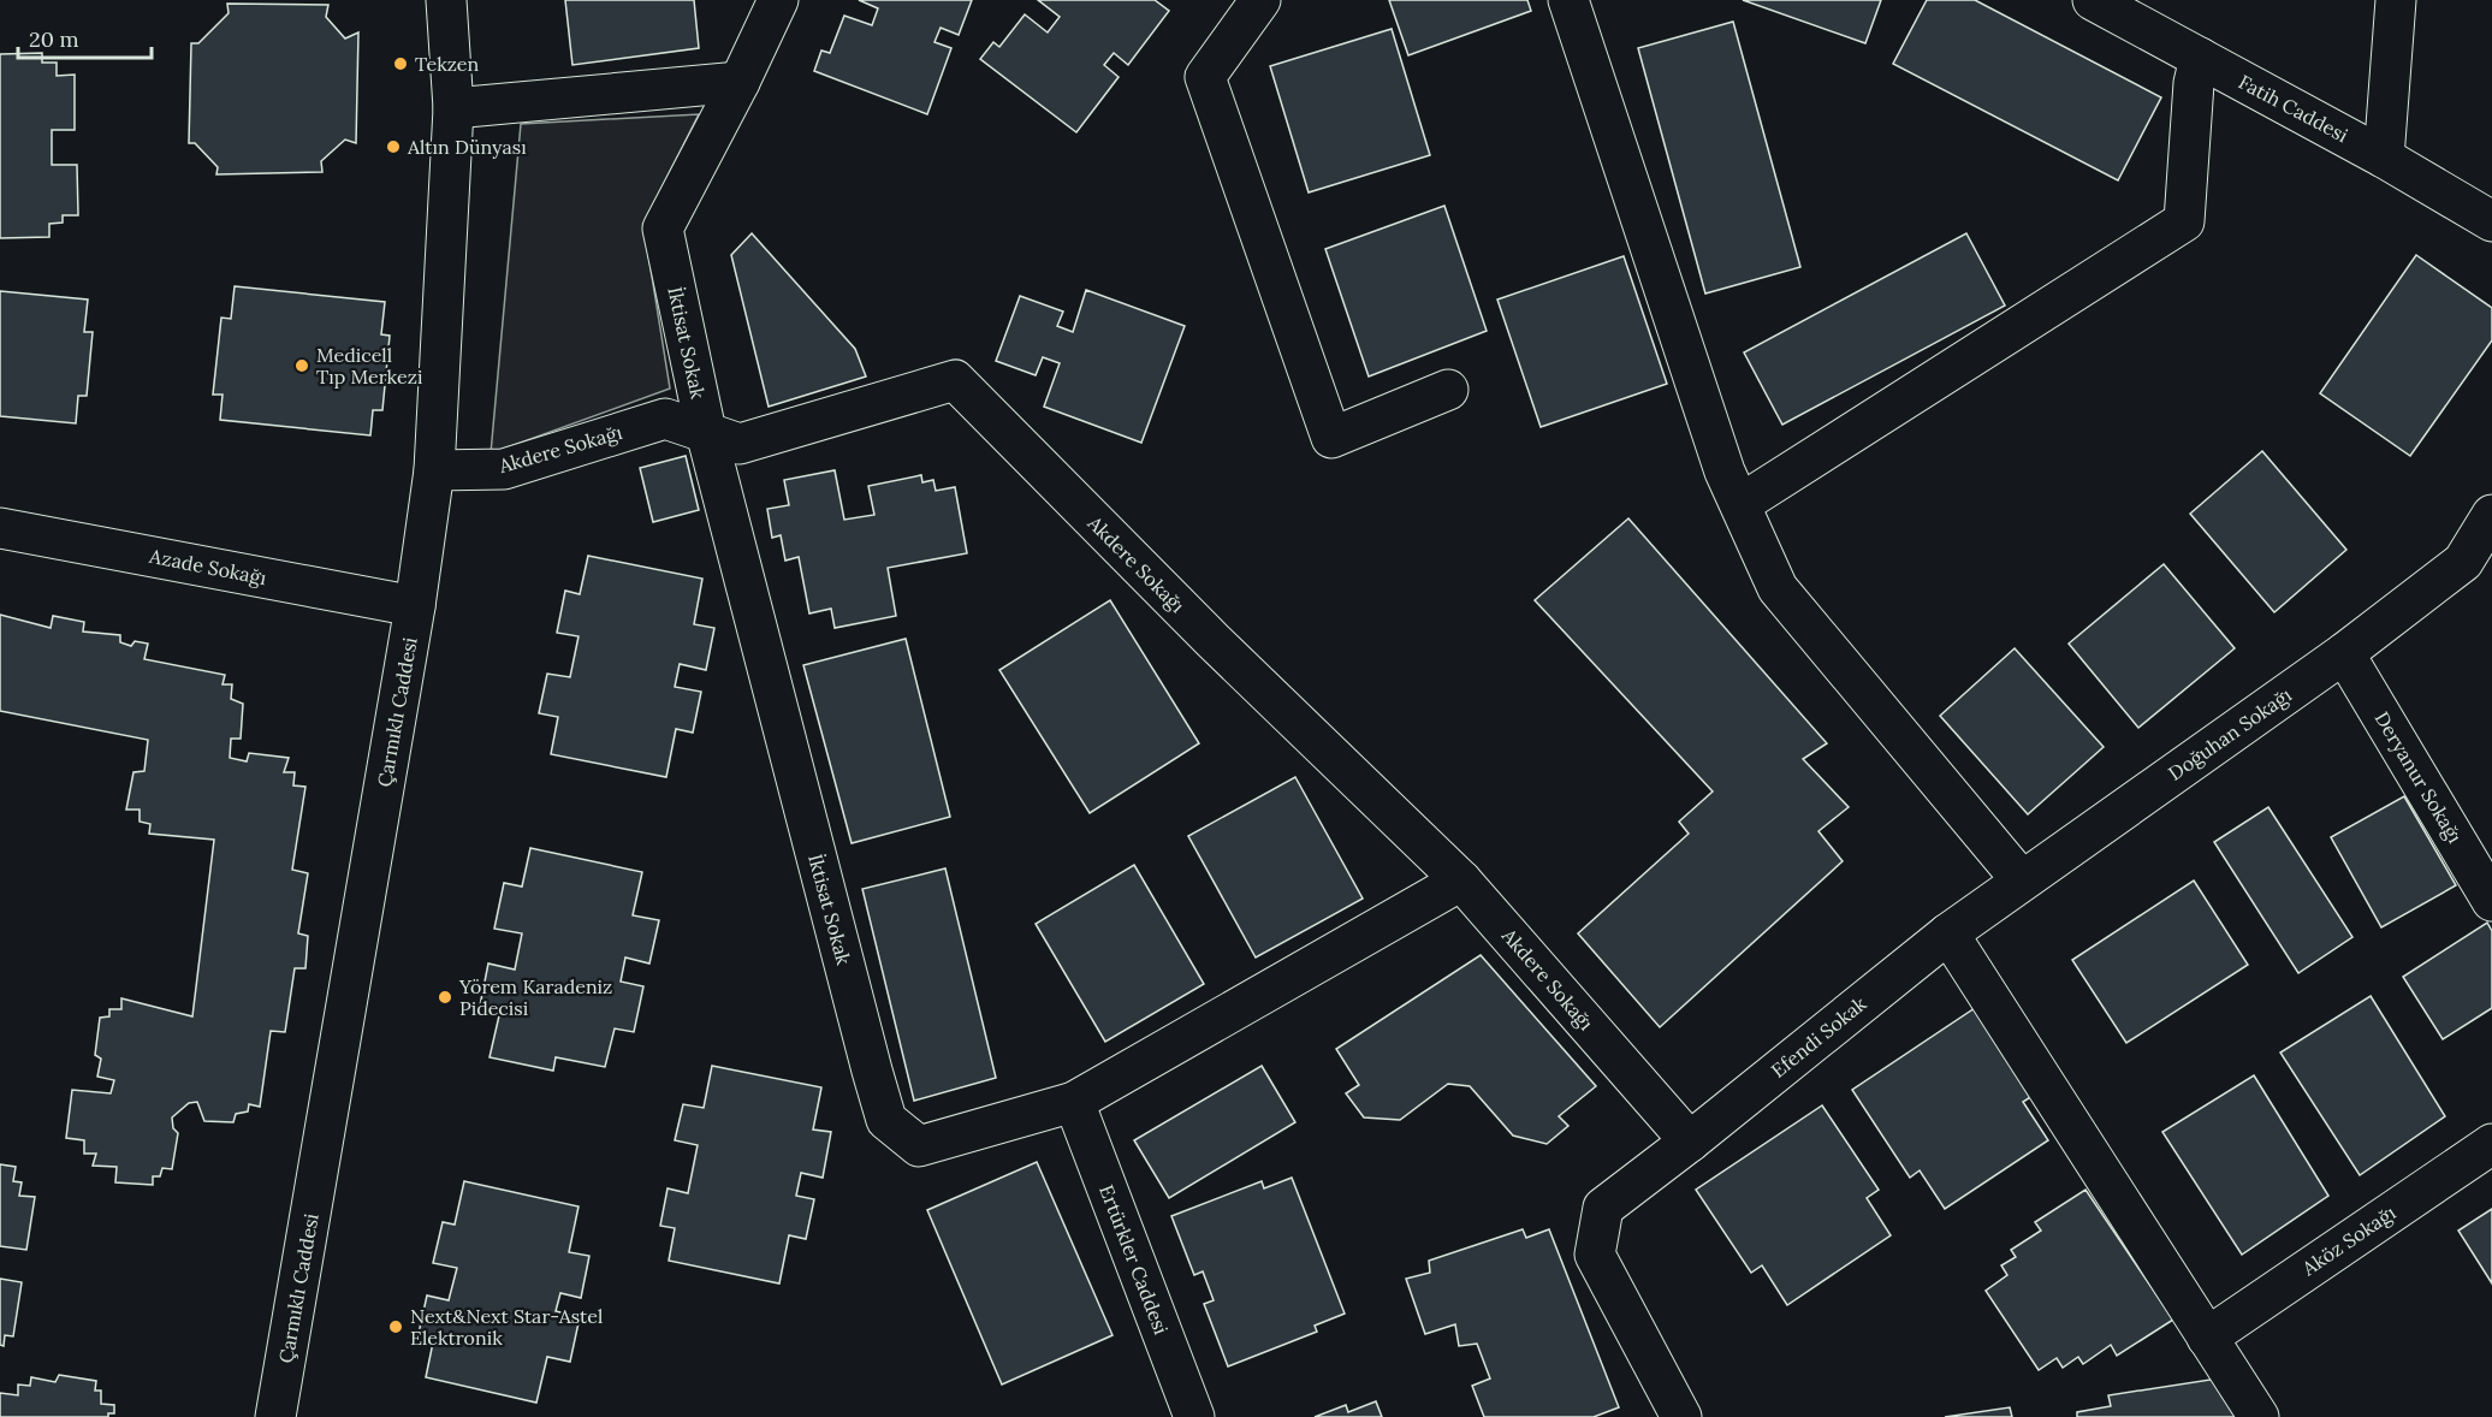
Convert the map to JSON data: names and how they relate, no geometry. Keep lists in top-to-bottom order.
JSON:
{
  "streets": {
    "street": [
      "Fatih Caddesi",
      "İktisat Sokak",
      "Akdere Sokağı",
      "Azade Sokağı",
      "Çarmıklı Caddesi",
      "Doğuhan Sokağı",
      "Deryanur Sokağı",
      "Efendi Sokak",
      "Aköz Sokağı",
      "Ertürkler Caddesi"
    ]
  },
  "crossings": [
    ["İktisat Sokak", "Akdere Sokağı"],
    ["İktisat Sokak", "Ertürkler Caddesi"],
    ["Akdere Sokağı", "Çarmıklı Caddesi"],
    ["Akdere Sokağı", "Efendi Sokak"],
    ["Azade Sokağı", "Çarmıklı Caddesi"],
    ["Doğuhan Sokağı", "Deryanur Sokağı"],
    ["Doğuhan Sokağı", "Efendi Sokak"]
  ],
  "places": [
    "Tekzen",
    "Altın Dünyası",
    "Medicell Tıp Merkezi",
    "Yörem Karadeniz Pidecisi",
    "Next&Next Star-Astel Elektronik"
  ],
  "scale_bar": "20 m"
}
